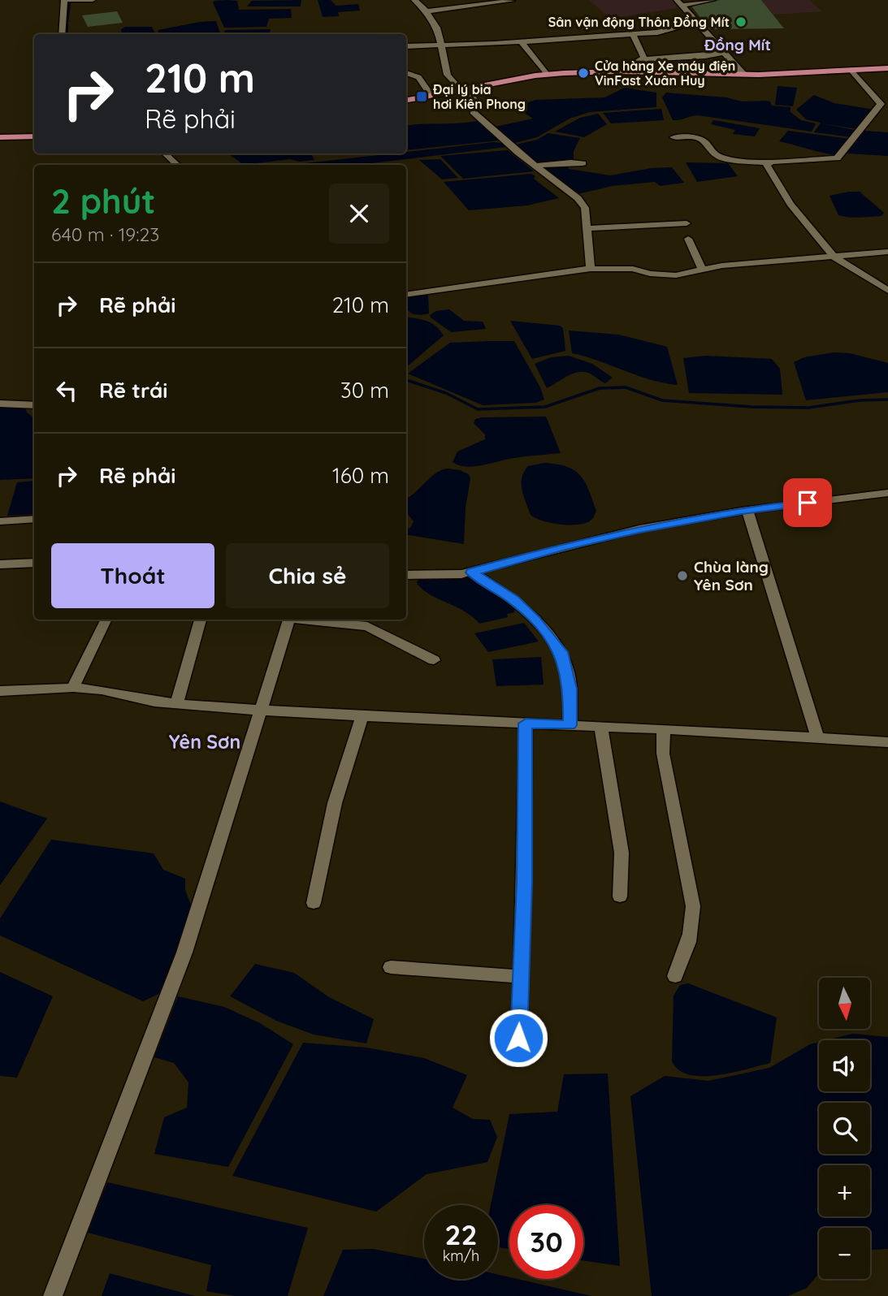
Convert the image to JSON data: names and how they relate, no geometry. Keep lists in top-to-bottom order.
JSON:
{
  "districts": ["Đồng Mít", "Yên Sơn"],
  "places": {
    "other": ["Sân vận động Thôn Đồng Mít", "Cửa hàng Xe máy điện VinFast Xuân Huy", "Chùa làng Yên Sơn"],
    "transit": ["Đại lý bia hơi Kiên Phong"]
  },
  "north": "bottom",
  "page": {
    "turn": ["210 m", "Rẽ phải"],
    "heading": ["2 phút", "640 m · 19:23"],
    "list": [
      {
        "name": "Rẽ phải",
        "value": "210 m"
      },
      {
        "name": "Rẽ trái",
        "value": "30 m"
      },
      {
        "name": "Rẽ phải",
        "value": "160 m"
      }
    ],
    "buttons": ["Thoát", "Chia sẻ"],
    "map_buttons": ["+", "−"],
    "speed": "22 km/h",
    "limit": "30"
  }
}
